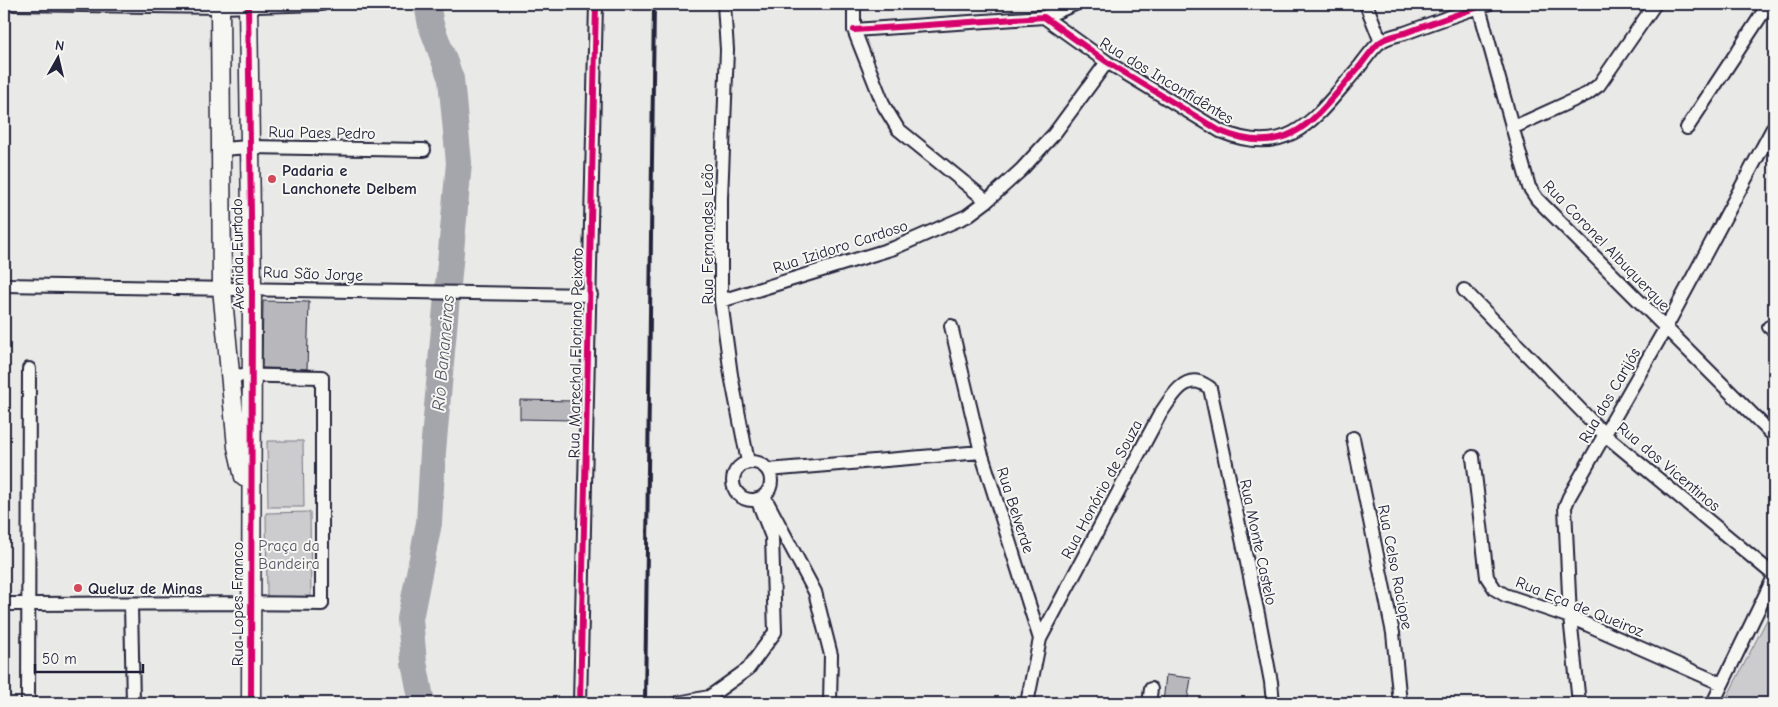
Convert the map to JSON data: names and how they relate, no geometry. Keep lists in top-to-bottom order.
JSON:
{
  "streets": {
    "street": [
      "Rua dos Inconfidêntes",
      "Rua Paes Pedro",
      "Rua Fernandes Leão",
      "Rua Coronel Albuquerque",
      "Rua Izidoro Cardoso",
      "Avenida Furtado",
      "Rua São Jorge",
      "Rua Marechal Floriano Peixoto",
      "Rua dos Carijós",
      "Rua dos Vicentinos",
      "Rua Honório de Souza",
      "Rua Belverde",
      "Rua Monte Castelo",
      "Rua Celso Raciope",
      "Rua Lopes Franco",
      "Rua Eça de Queiroz"
    ]
  },
  "crossings": [
    ["Rua dos Inconfidêntes", "Rua Coronel Albuquerque"],
    ["Rua dos Inconfidêntes", "Rua Izidoro Cardoso"],
    ["Rua Paes Pedro", "Avenida Furtado"],
    ["Rua Fernandes Leão", "Rua Izidoro Cardoso"],
    ["Rua Coronel Albuquerque", "Rua dos Carijós"],
    ["Avenida Furtado", "Rua São Jorge"],
    ["Avenida Furtado", "Rua Lopes Franco"],
    ["Rua São Jorge", "Rua Marechal Floriano Peixoto"],
    ["Rua dos Carijós", "Rua dos Vicentinos"],
    ["Rua dos Carijós", "Rua Eça de Queiroz"],
    ["Rua Honório de Souza", "Rua Belverde"],
    ["Rua Honório de Souza", "Rua Monte Castelo"]
  ],
  "water": ["Rio Bananeiras"],
  "parks": ["Praça da Bandeira"],
  "places": ["Padaria e Lanchonete Delbem", "Queluz de Minas"],
  "scale_bar": "50 m",
  "north": "top"
}
